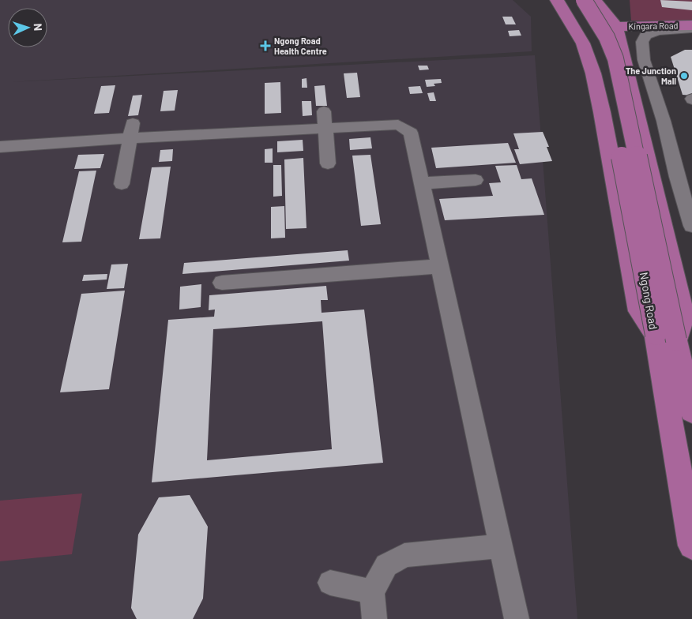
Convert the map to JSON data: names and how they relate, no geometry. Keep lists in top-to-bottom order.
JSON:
{
  "streets": {
    "main road": ["Kingara Road", "Ngong Road"]
  },
  "crossings": [
    ["Kingara Road", "Ngong Road"]
  ],
  "places": {
    "health": ["Ngong Road Health Centre"],
    "other": ["The Junction Mall"]
  },
  "north": "right"
}
